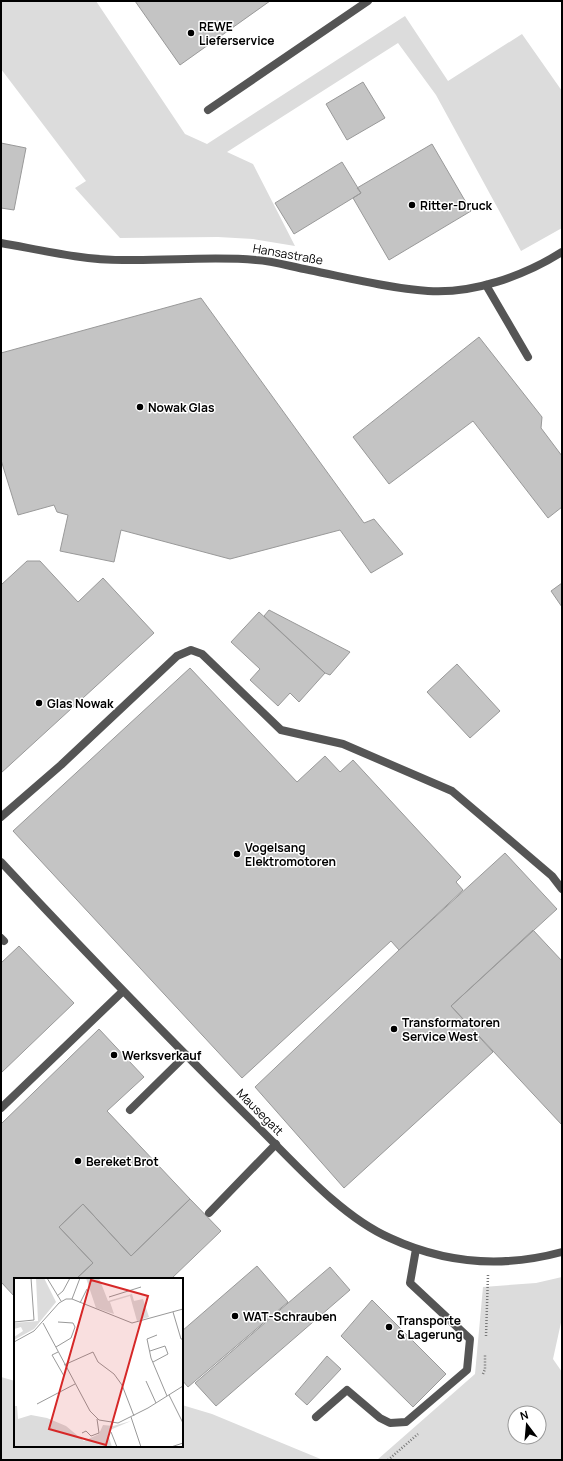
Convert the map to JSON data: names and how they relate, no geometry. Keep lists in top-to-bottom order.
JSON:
{
  "streets": {
    "street": ["Hansastraße", "Mausegatt"]
  },
  "places": [
    "REWE Lieferservice",
    "Ritter-Druck",
    "Nowak Glas",
    "Glas Nowak",
    "Vogelsang Elektromotoren",
    "Transformatoren Service West",
    "Werksverkauf",
    "Bereket Brot",
    "WAT-Schrauben",
    "Transporte & Lagerung"
  ],
  "north": "top"
}
